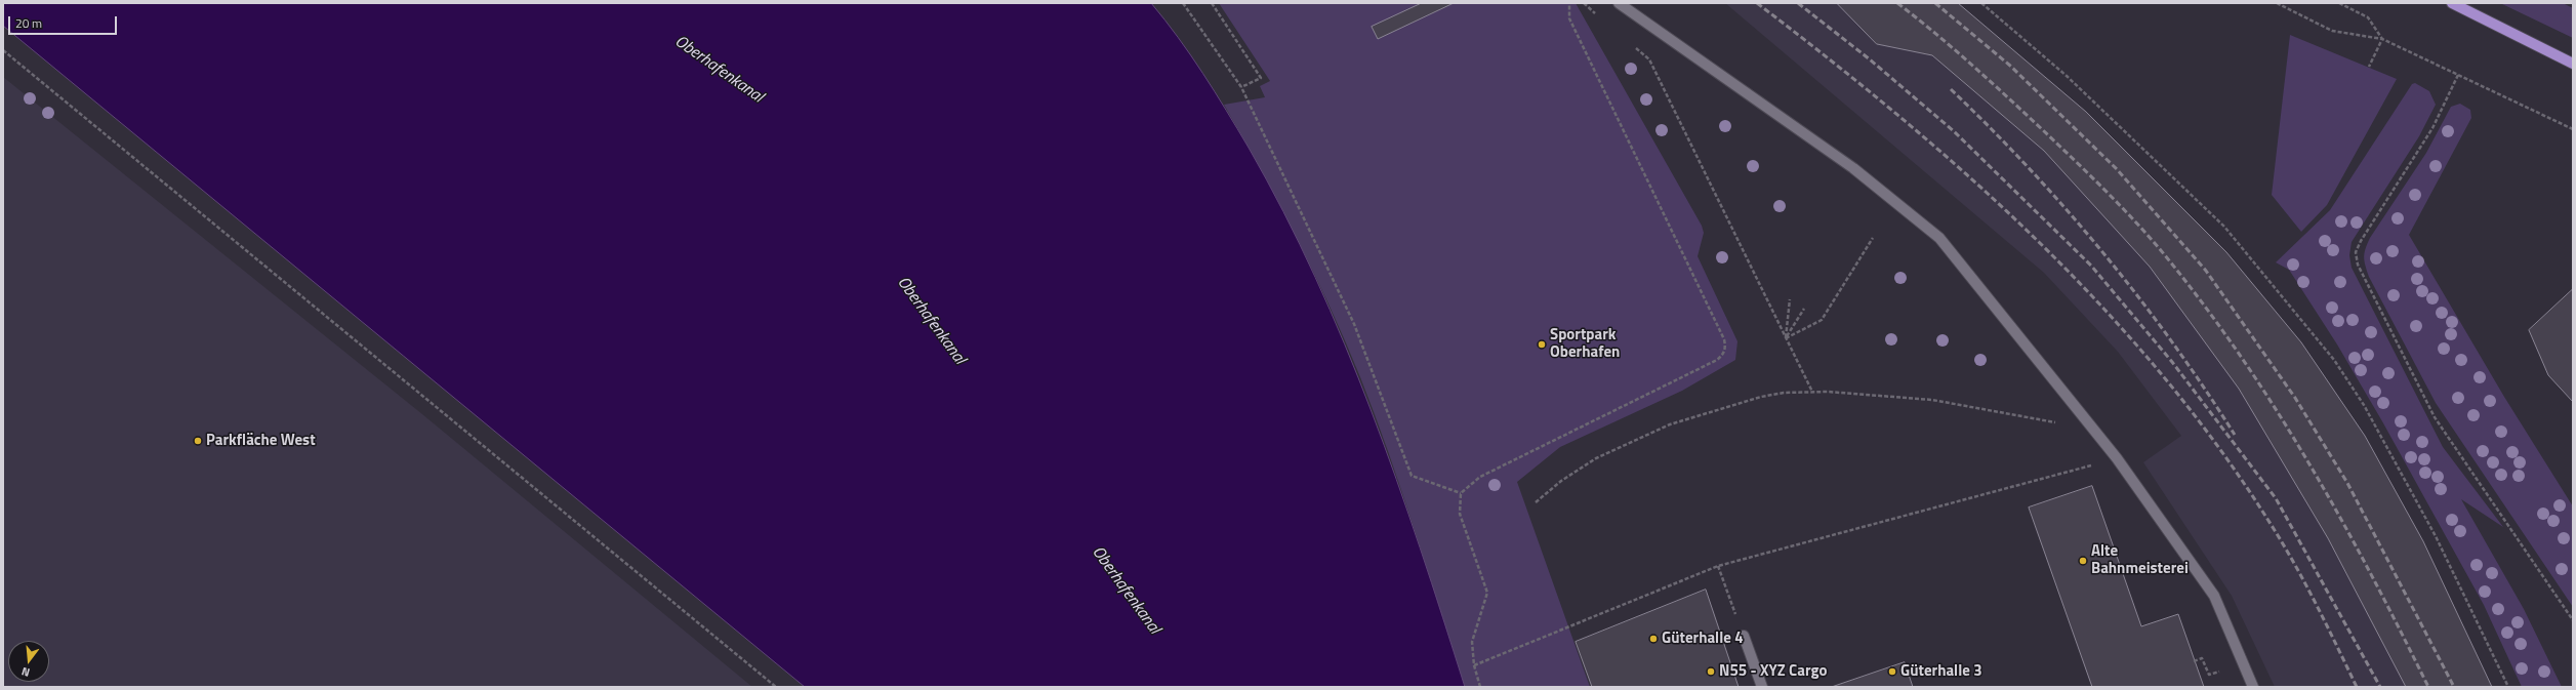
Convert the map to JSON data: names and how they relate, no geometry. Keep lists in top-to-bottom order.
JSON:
{
  "water": ["Oberhafenkanal"],
  "places": [
    "Sportpark Oberhafen",
    "Parkfläche West",
    "Alte Bahnmeisterei",
    "Güterhalle 4",
    "N55 - XYZ Cargo",
    "Güterhalle 3"
  ],
  "scale_bar": "20 m",
  "north": "bottom"
}
